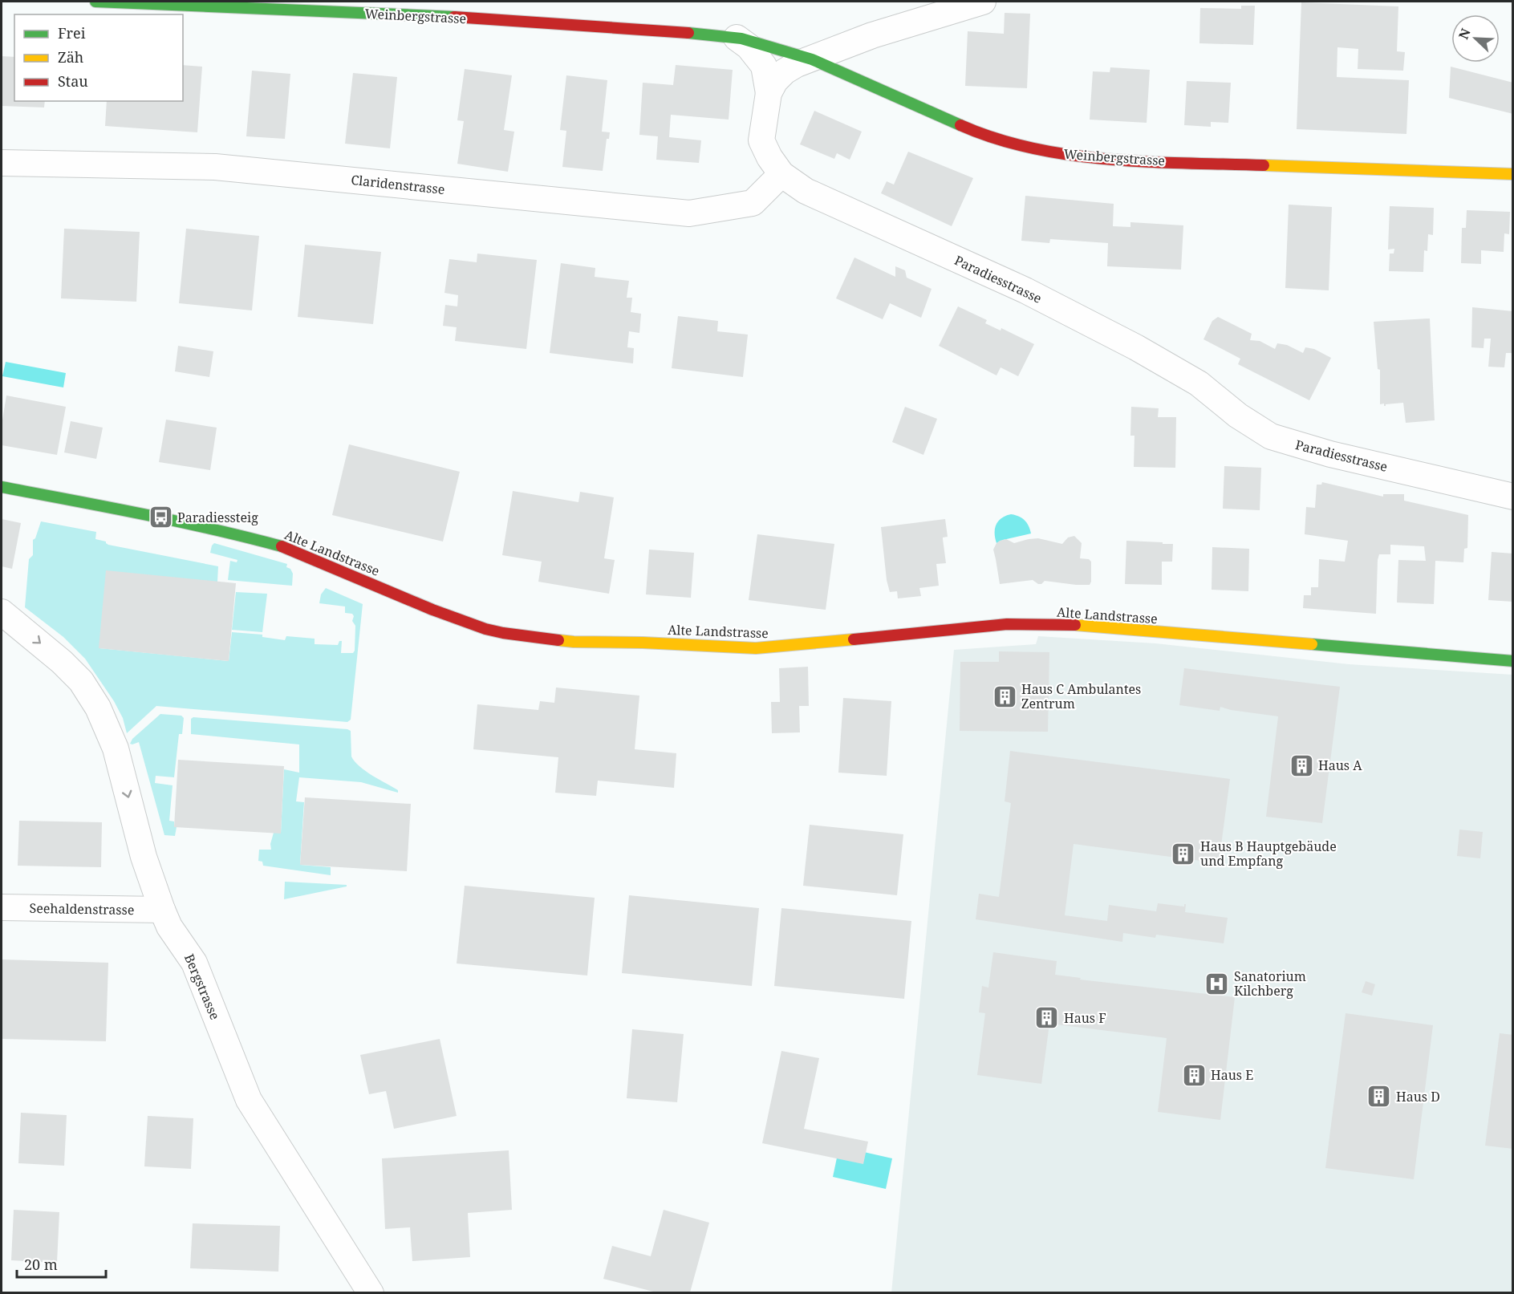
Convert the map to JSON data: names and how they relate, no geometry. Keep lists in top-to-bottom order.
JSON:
{
  "streets": {
    "street": [
      "Weinbergstrasse",
      "Claridenstrasse",
      "Paradiesstrasse",
      "Alte Landstrasse",
      "Seehaldenstrasse",
      "Bergstrasse"
    ]
  },
  "crossings": [
    ["Weinbergstrasse", "Paradiesstrasse"],
    ["Claridenstrasse", "Paradiesstrasse"],
    ["Seehaldenstrasse", "Bergstrasse"]
  ],
  "one_way": ["Bergstrasse"],
  "places": {
    "bus stop": ["Paradiessteig"],
    "building": [
      "Haus C Ambulantes Zentrum",
      "Haus A",
      "Haus B Hauptgebäude und Empfang",
      "Haus F",
      "Haus E",
      "Haus D"
    ],
    "hospital": ["Sanatorium Kilchberg"]
  },
  "legend": ["Frei", "Zäh", "Stau"],
  "scale_bar": "20 m",
  "north": "top left"
}
